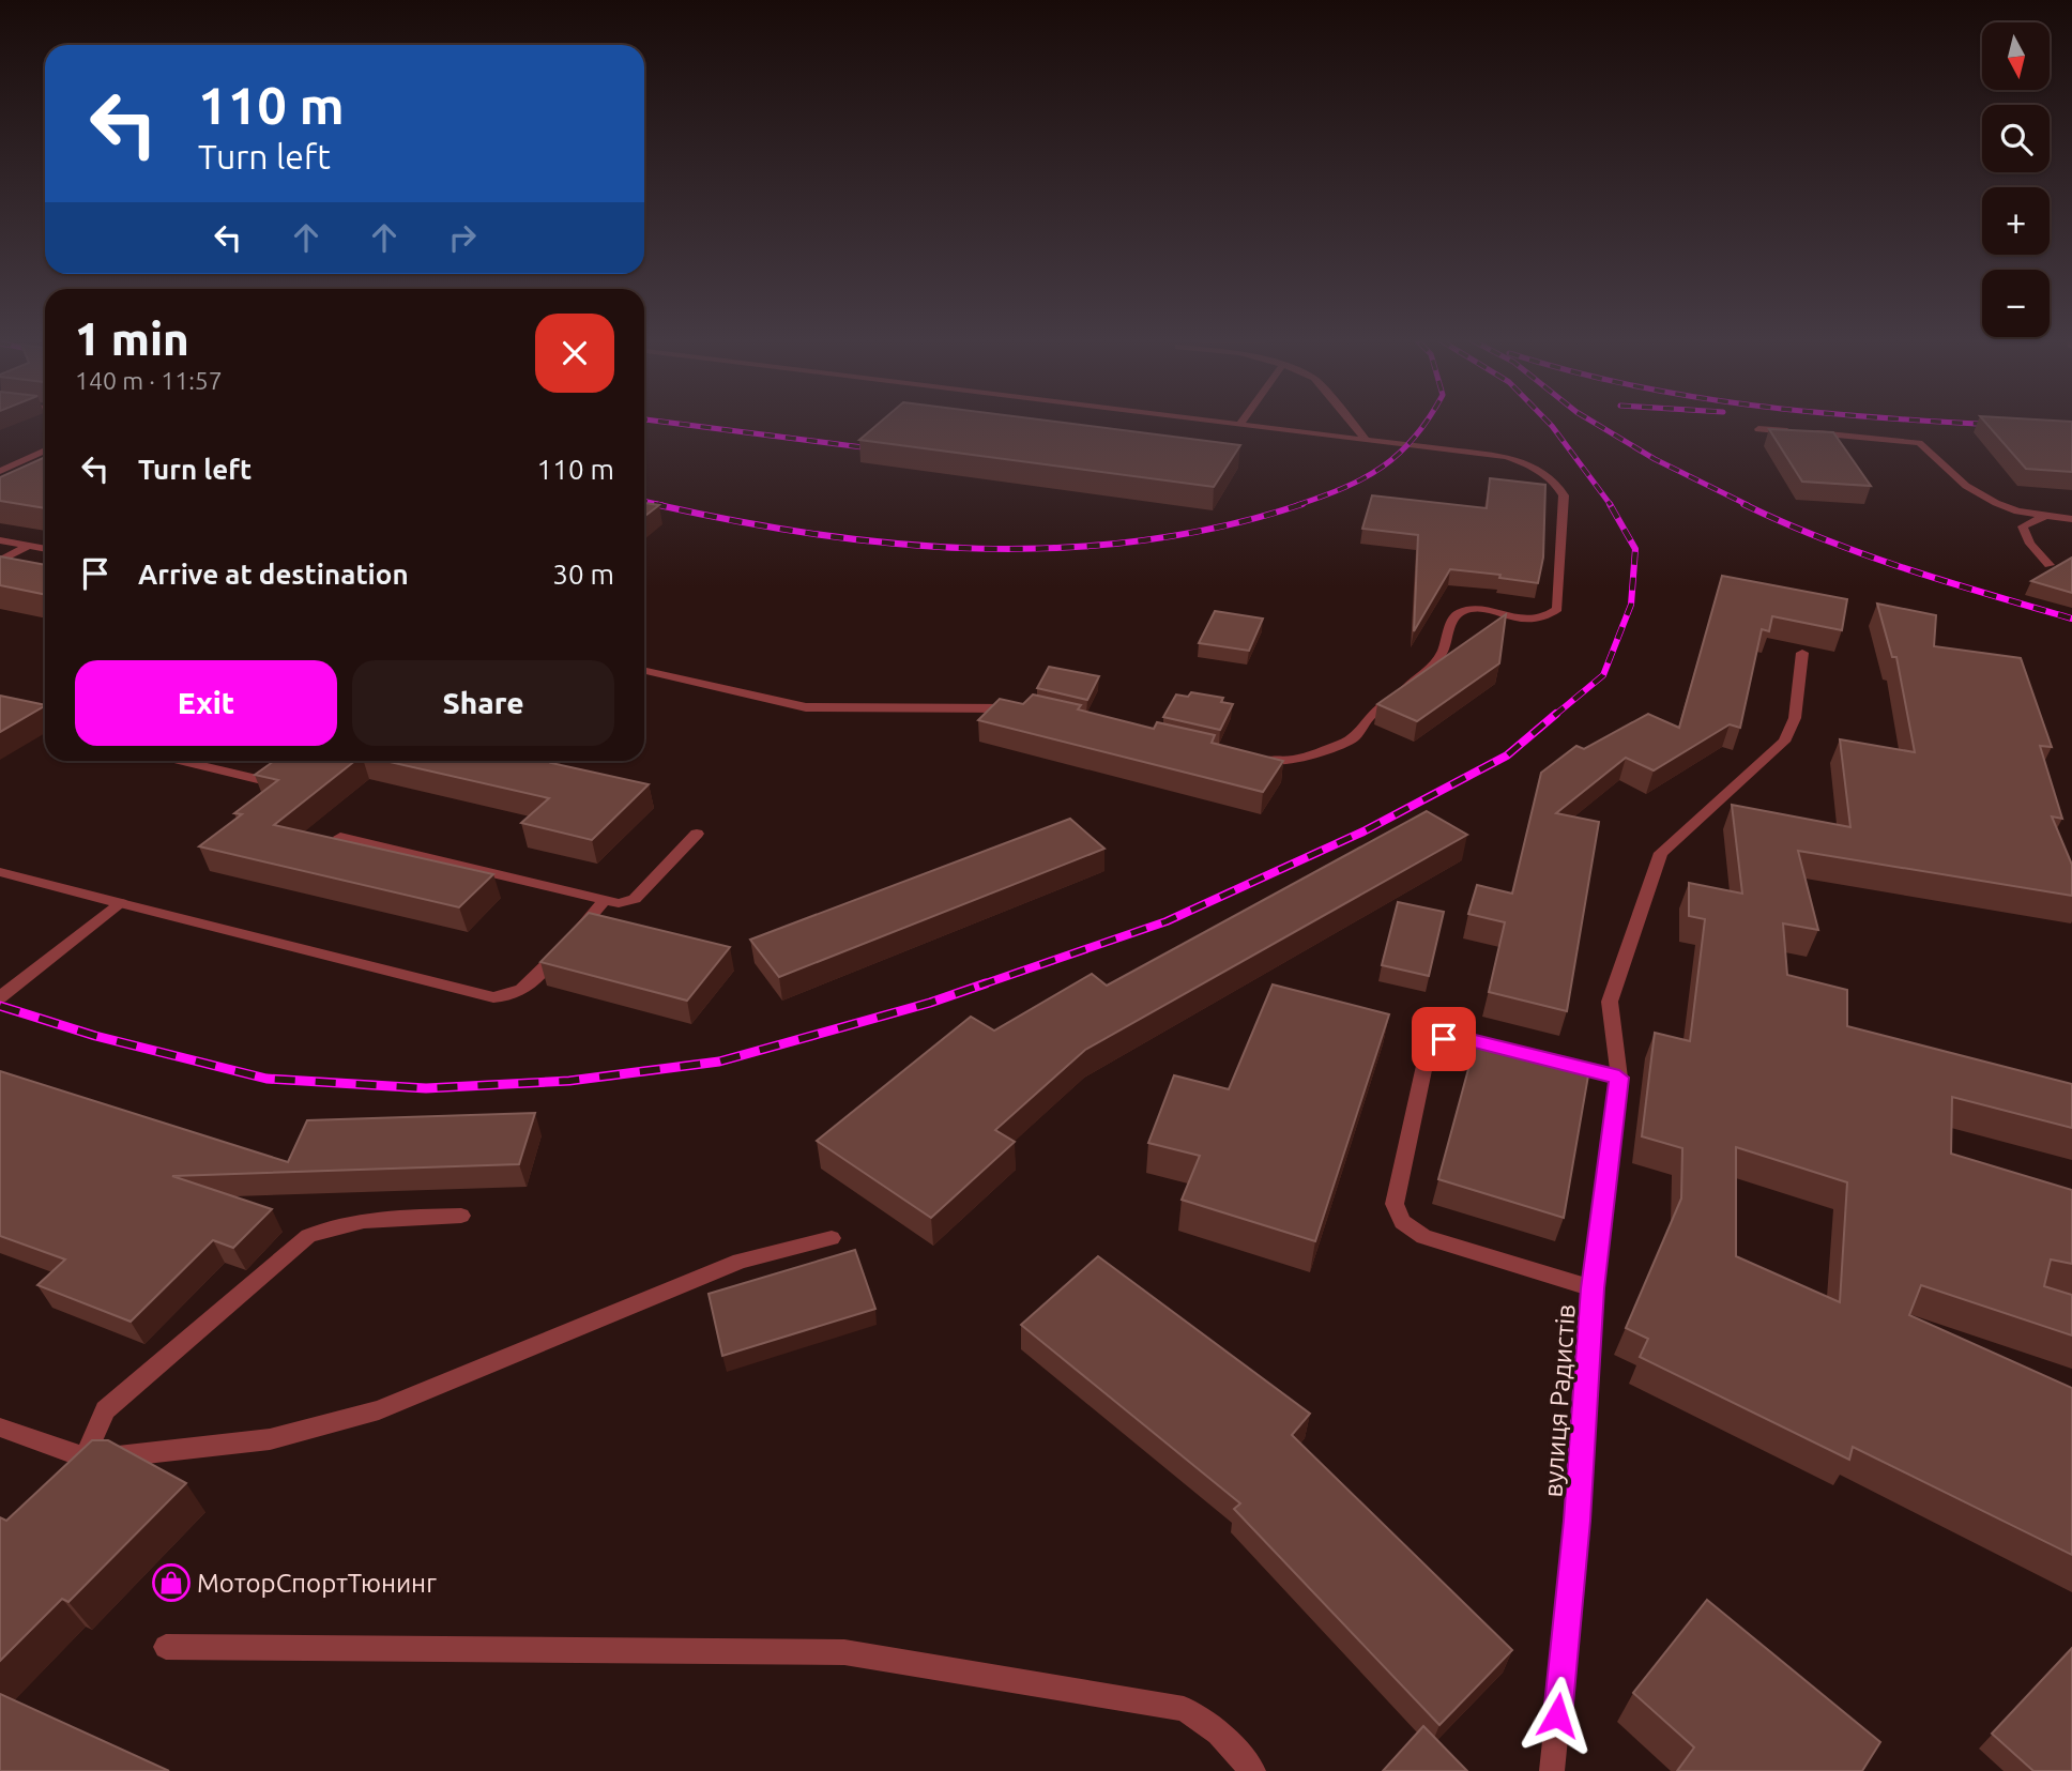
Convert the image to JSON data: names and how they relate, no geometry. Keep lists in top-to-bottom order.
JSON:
{
  "streets": {
    "street": ["вулиця Радистів"]
  },
  "places": {
    "shop": ["МоторСпортТюнинг"]
  },
  "north": "bottom",
  "page": {
    "map_buttons": ["+", "−"],
    "turn": ["110 m", "Turn left"],
    "heading": ["1 min", "140 m · 11:57"],
    "list": [
      {
        "name": "Turn left",
        "value": "110 m"
      },
      {
        "name": "Arrive at destination",
        "value": "30 m"
      }
    ],
    "buttons": ["Exit", "Share"]
  }
}
